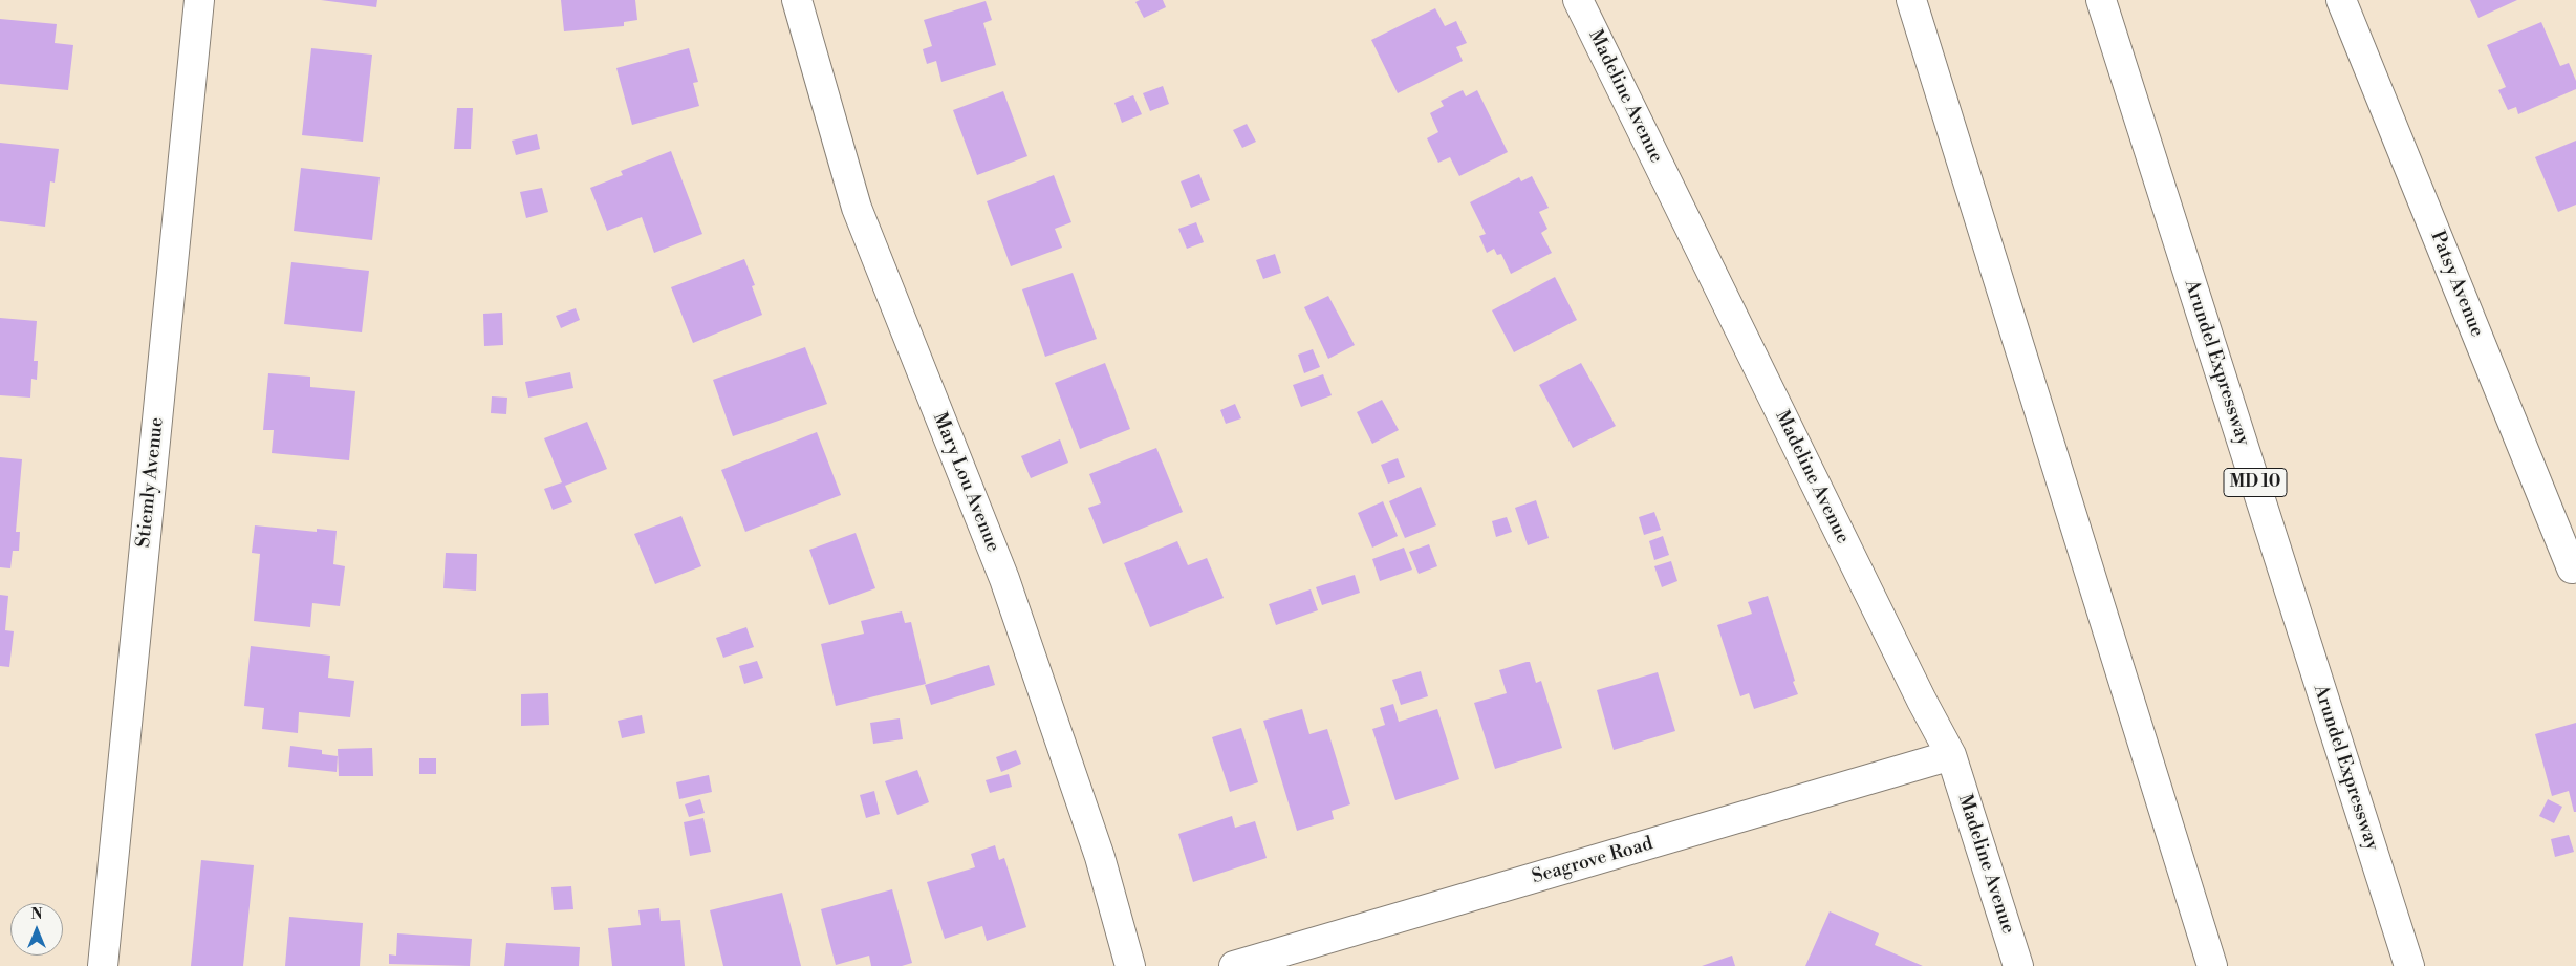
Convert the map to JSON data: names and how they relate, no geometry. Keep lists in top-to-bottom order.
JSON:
{
  "streets": {
    "main road": [
      "Madeline Avenue",
      "Patsy Avenue",
      "Arundel Expressway",
      "Stiemly Avenue",
      "Mary Lou Avenue",
      "MD 10",
      "Seagrove Road"
    ]
  },
  "crossings": [
    ["Madeline Avenue", "Seagrove Road"]
  ],
  "north": "top"
}
